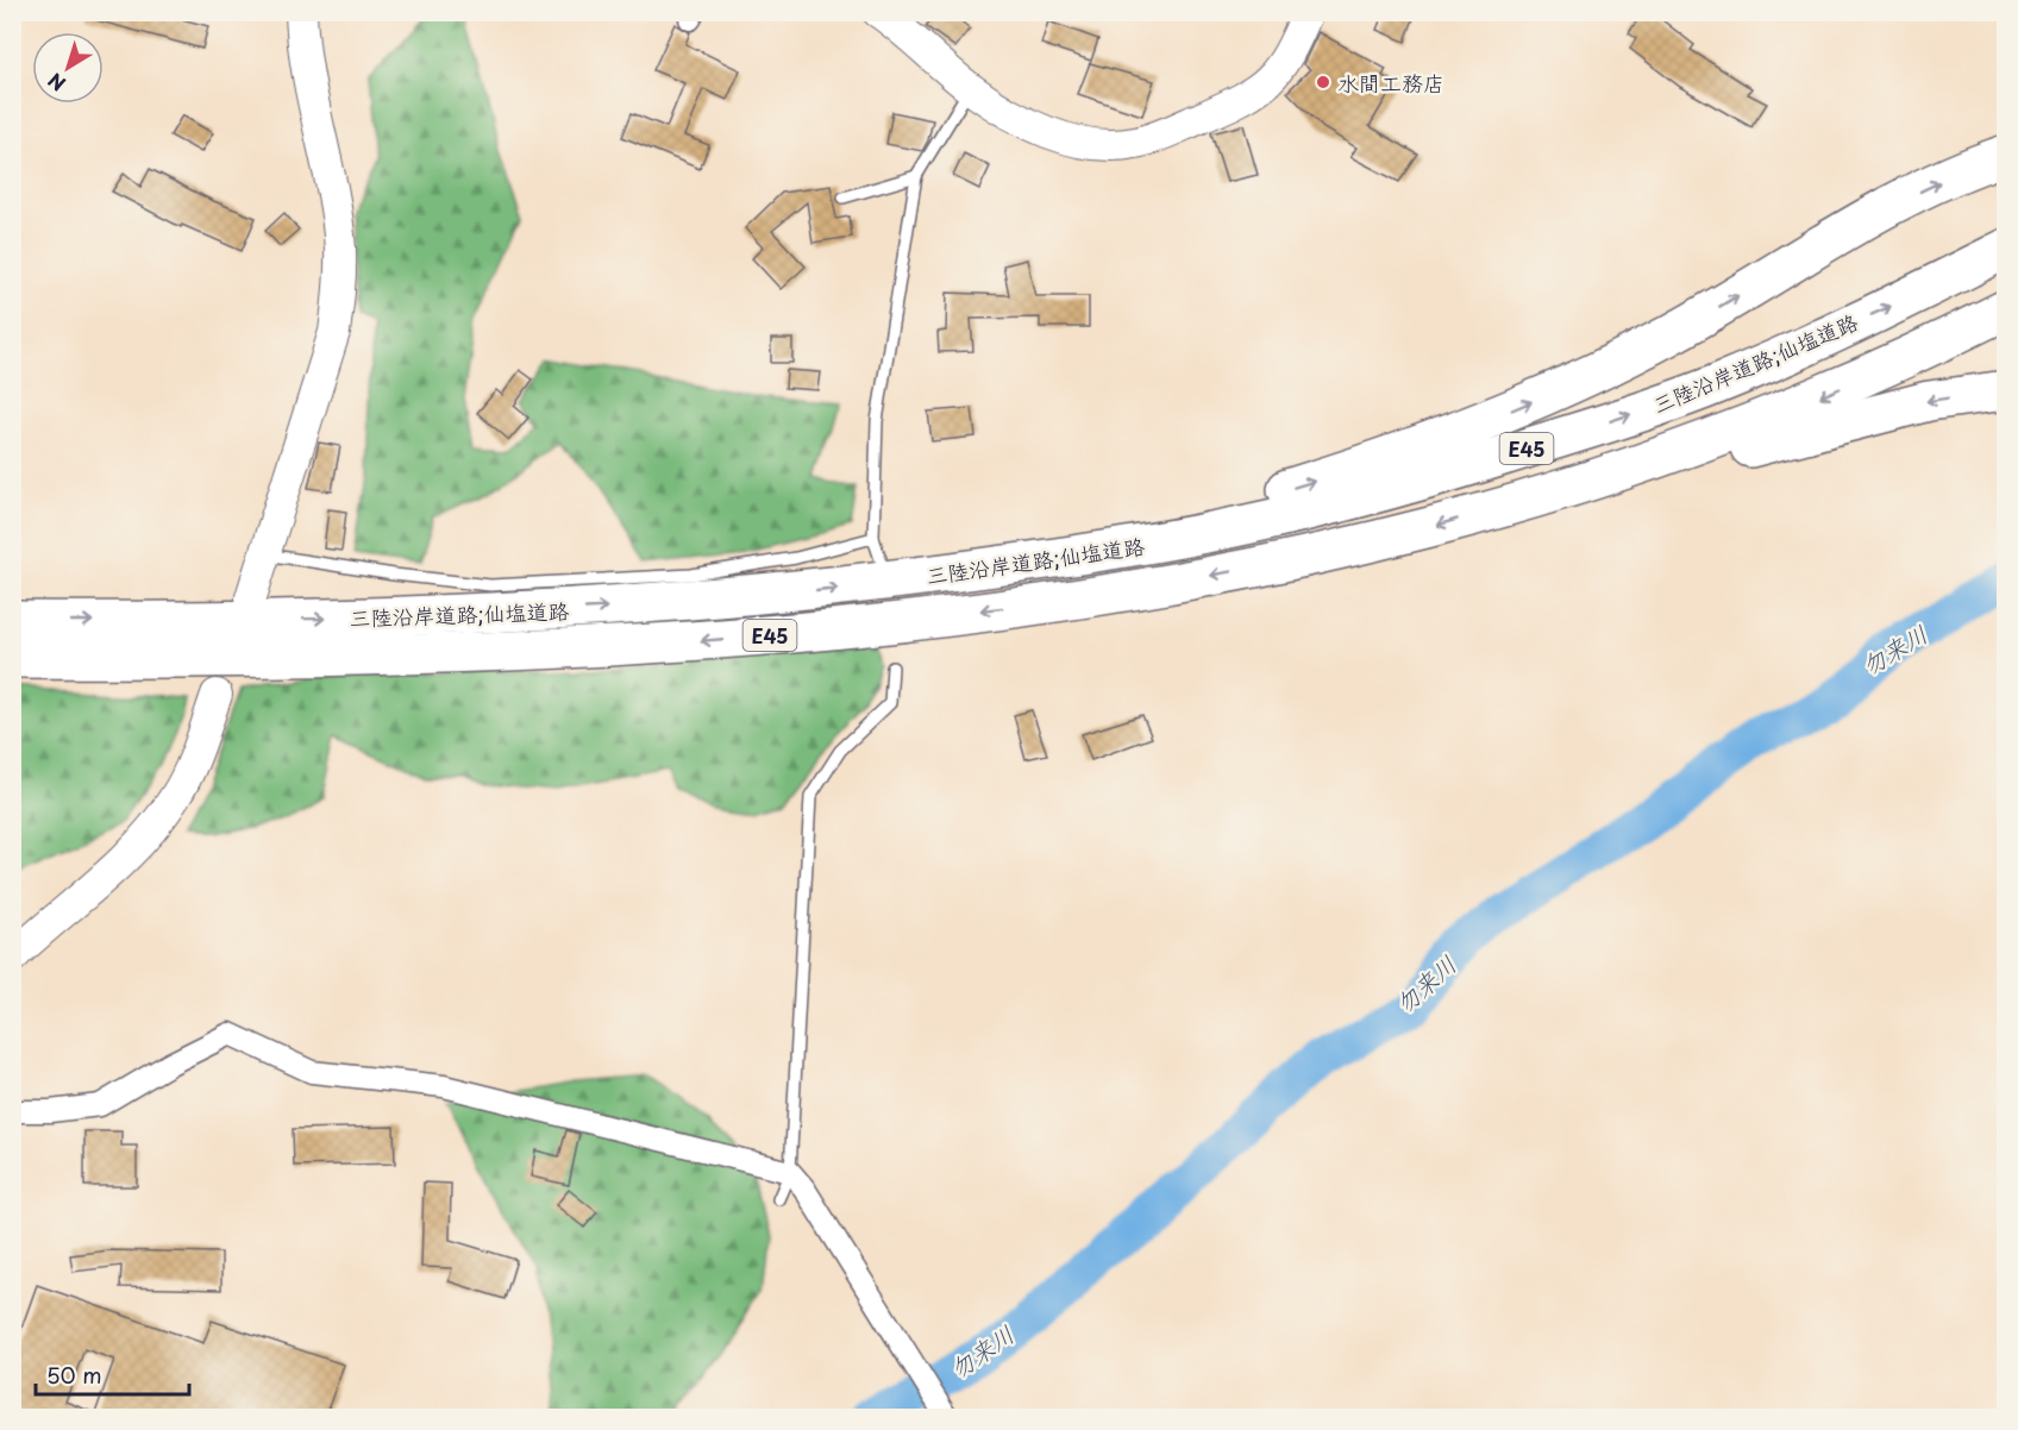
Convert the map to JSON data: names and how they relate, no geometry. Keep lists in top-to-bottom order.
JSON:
{
  "streets": {
    "highway": ["三陸沿岸道路;仙塩道路", "E45"]
  },
  "water": ["勿来川"],
  "places": ["水間工務店"],
  "scale_bar": "50 m",
  "north": "bottom left"
}
